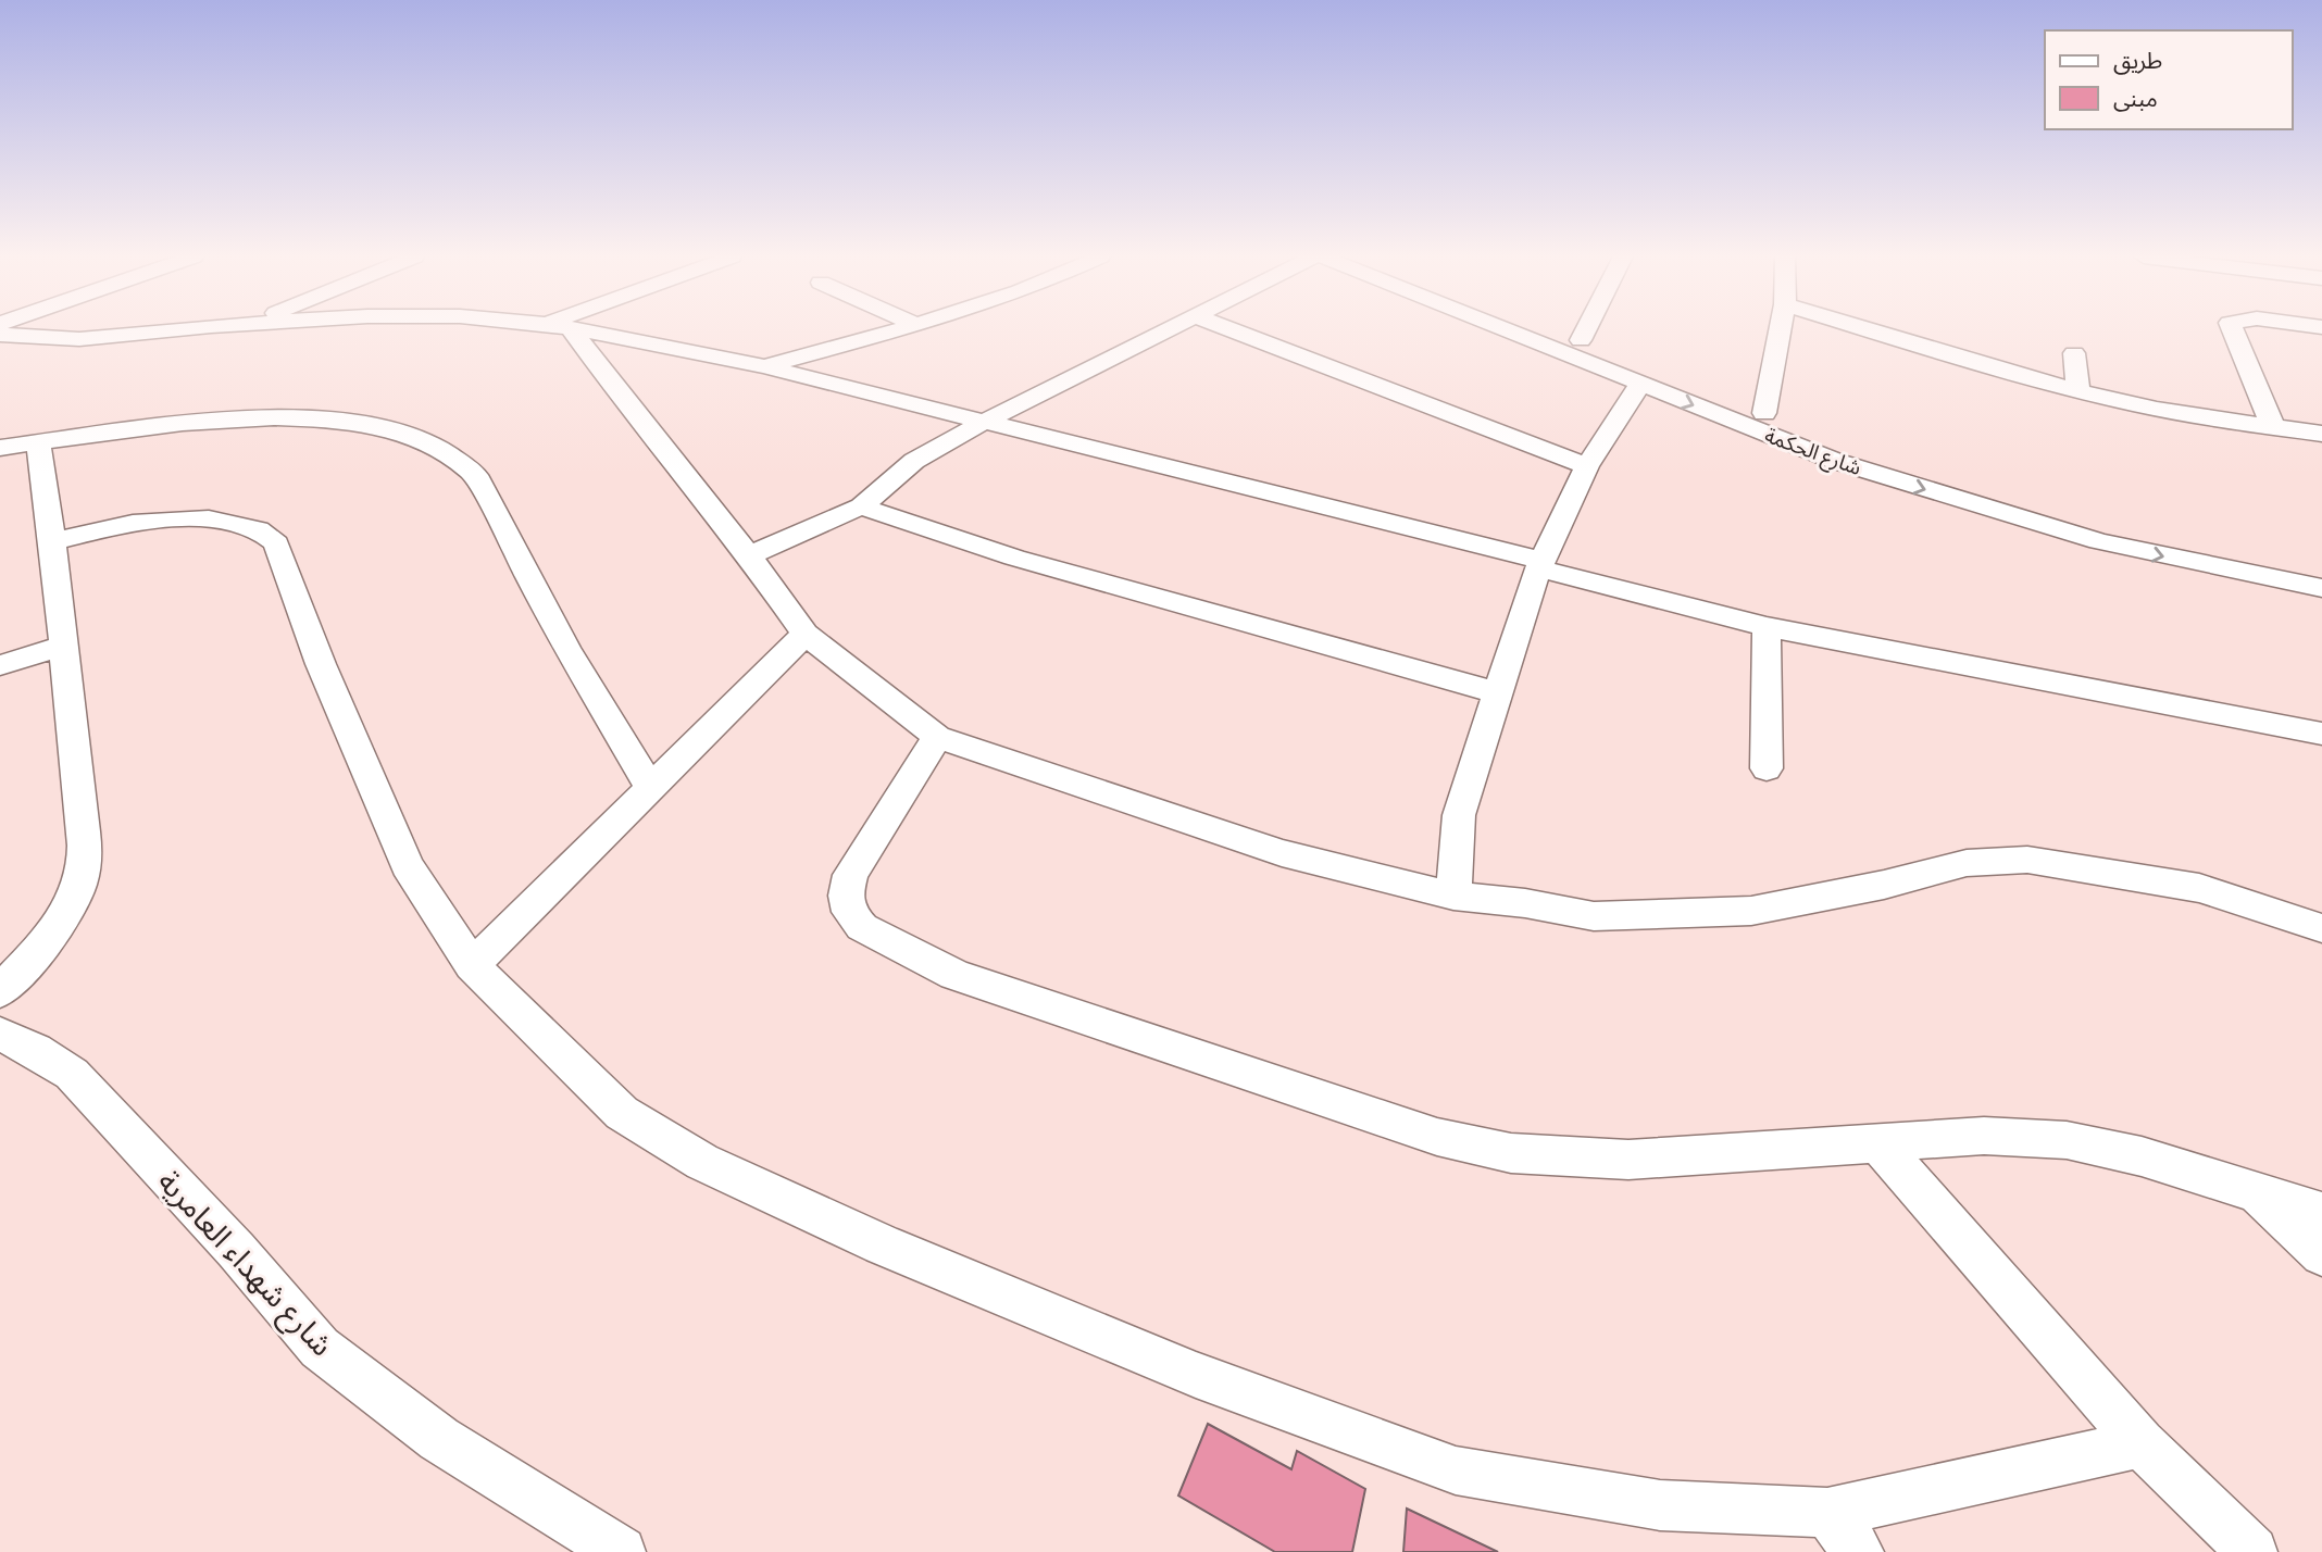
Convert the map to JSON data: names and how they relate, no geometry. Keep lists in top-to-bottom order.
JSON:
{
  "streets": {
    "street": ["شارع الحكمة", "شارع شهداء العامرية"]
  },
  "legend": ["طريق", "مبنى"]
}
